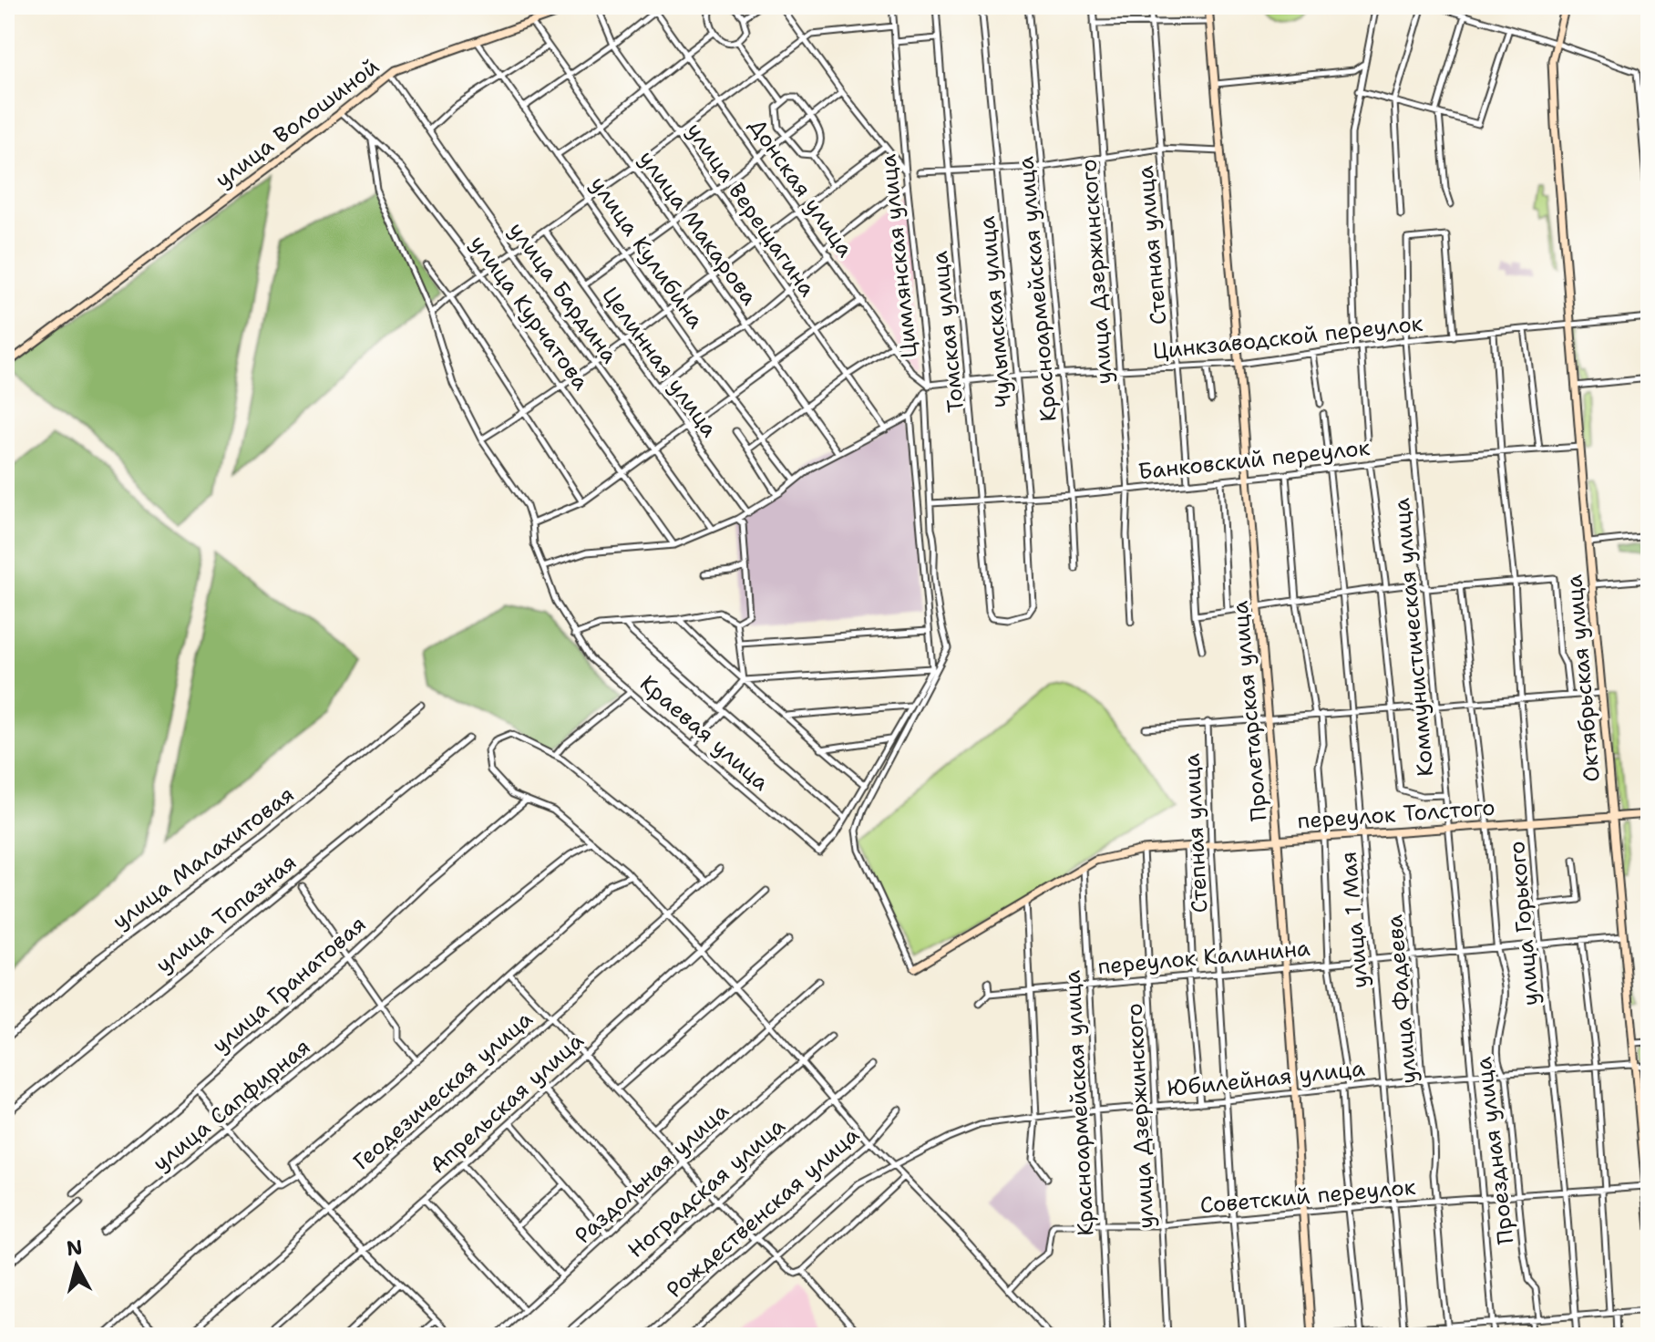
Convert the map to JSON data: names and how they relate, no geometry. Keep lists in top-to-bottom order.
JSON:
{
  "streets": {
    "street": [
      "улица Волошиной",
      "Донская улица",
      "улица Верещагина",
      "улица Макарова",
      "Степная улица",
      "улица Кулибина",
      "Цимлянская улица",
      "улица Дзержинского",
      "Красноармейская улица",
      "улица Бардина",
      "Чулымская улица",
      "улица Курчатова",
      "Томская улица",
      "Цинкзаводской переулок",
      "Целинная улица",
      "Банковский переулок",
      "Коммунистическая улица",
      "Октябрьская улица",
      "Пролетарская улица",
      "Краевая улица",
      "переулок Толстого",
      "улица Малахитовая",
      "улица Топазная",
      "улица 1 Мая",
      "улица Горького",
      "переулок Калинина",
      "улица Гранатовая",
      "улица Фадеева",
      "Юбилейная улица",
      "Геодезическая улица",
      "Апрельская улица",
      "улица Сапфирная",
      "Проездная улица",
      "Раздольная улица",
      "Ноградская улица",
      "Советский переулок",
      "Рождественская улица"
    ]
  },
  "crossings": [
    ["улица Волошиной", "улица Макарова"],
    ["улица Волошиной", "улица Кулибина"],
    ["улица Волошиной", "улица Бардина"],
    ["улица Волошиной", "улица Курчатова"],
    ["Донская улица", "Цимлянская улица"],
    ["Донская улица", "Цинкзаводской переулок"],
    ["Степная улица", "Цинкзаводской переулок"],
    ["Степная улица", "Банковский переулок"],
    ["Степная улица", "переулок Толстого"],
    ["Степная улица", "переулок Калинина"],
    ["Степная улица", "Юбилейная улица"],
    ["Степная улица", "Советский переулок"],
    ["Цимлянская улица", "Цинкзаводской переулок"],
    ["улица Дзержинского", "Цинкзаводской переулок"],
    ["улица Дзержинского", "Банковский переулок"],
    ["улица Дзержинского", "переулок Толстого"],
    ["улица Дзержинского", "переулок Калинина"],
    ["улица Дзержинского", "Юбилейная улица"],
    ["улица Дзержинского", "Советский переулок"],
    ["Красноармейская улица", "Цинкзаводской переулок"],
    ["Красноармейская улица", "Банковский переулок"],
    ["Красноармейская улица", "переулок Толстого"],
    ["Красноармейская улица", "переулок Калинина"],
    ["Красноармейская улица", "Юбилейная улица"],
    ["Красноармейская улица", "Советский переулок"],
    ["Чулымская улица", "Томская улица"],
    ["Чулымская улица", "Цинкзаводской переулок"],
    ["Чулымская улица", "Банковский переулок"],
    ["улица Курчатова", "Краевая улица"],
    ["Томская улица", "Цинкзаводской переулок"],
    ["Томская улица", "Банковский переулок"],
    ["Цинкзаводской переулок", "Коммунистическая улица"],
    ["Цинкзаводской переулок", "Октябрьская улица"],
    ["Цинкзаводской переулок", "Пролетарская улица"],
    ["Цинкзаводской переулок", "улица Горького"],
    ["Банковский переулок", "Коммунистическая улица"],
    ["Банковский переулок", "Октябрьская улица"],
    ["Банковский переулок", "Пролетарская улица"],
    ["Банковский переулок", "улица 1 Мая"],
    ["Банковский переулок", "улица Горького"],
    ["Коммунистическая улица", "переулок Толстого"],
    ["Коммунистическая улица", "переулок Калинина"],
    ["Коммунистическая улица", "Юбилейная улица"],
    ["Коммунистическая улица", "Советский переулок"],
    ["Октябрьская улица", "переулок Толстого"],
    ["Октябрьская улица", "переулок Калинина"],
    ["Октябрьская улица", "Юбилейная улица"],
    ["Октябрьская улица", "Советский переулок"],
    ["Пролетарская улица", "переулок Толстого"],
    ["Пролетарская улица", "переулок Калинина"],
    ["Пролетарская улица", "Юбилейная улица"],
    ["Пролетарская улица", "Советский переулок"],
    ["переулок Толстого", "улица 1 Мая"],
    ["переулок Толстого", "улица Горького"],
    ["переулок Толстого", "улица Фадеева"],
    ["переулок Толстого", "Проездная улица"],
    ["улица 1 Мая", "переулок Калинина"],
    ["улица 1 Мая", "Юбилейная улица"],
    ["улица 1 Мая", "Советский переулок"],
    ["улица Горького", "переулок Калинина"],
    ["улица Горького", "Юбилейная улица"],
    ["улица Горького", "Советский переулок"],
    ["переулок Калинина", "улица Фадеева"],
    ["переулок Калинина", "Проездная улица"],
    ["улица Фадеева", "Юбилейная улица"],
    ["улица Фадеева", "Советский переулок"],
    ["Юбилейная улица", "Проездная улица"],
    ["Проездная улица", "Советский переулок"]
  ],
  "north": "top"
}
